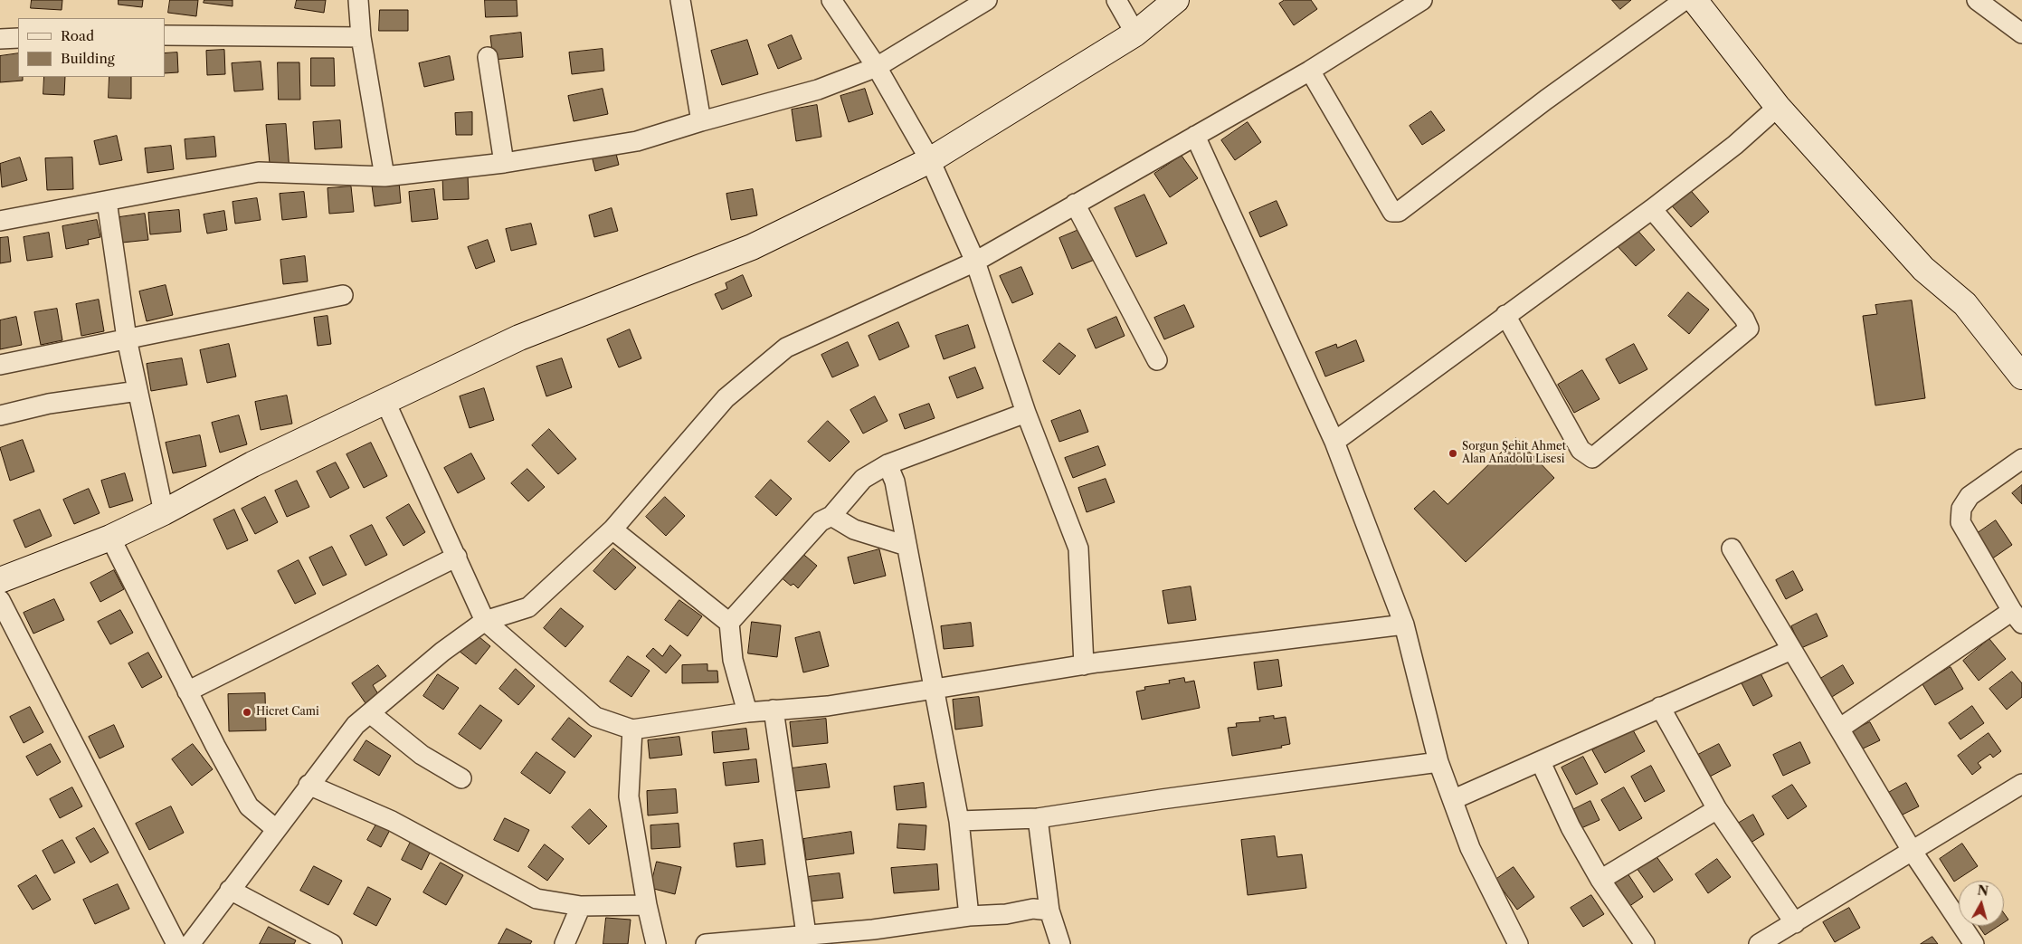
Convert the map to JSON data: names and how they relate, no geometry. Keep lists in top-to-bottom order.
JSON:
{
  "places": ["Sorgun Şehit Ahmet Alan Anadolu Lisesi", "Hicret Cami"],
  "legend": ["Road", "Building"],
  "north": "top"
}
